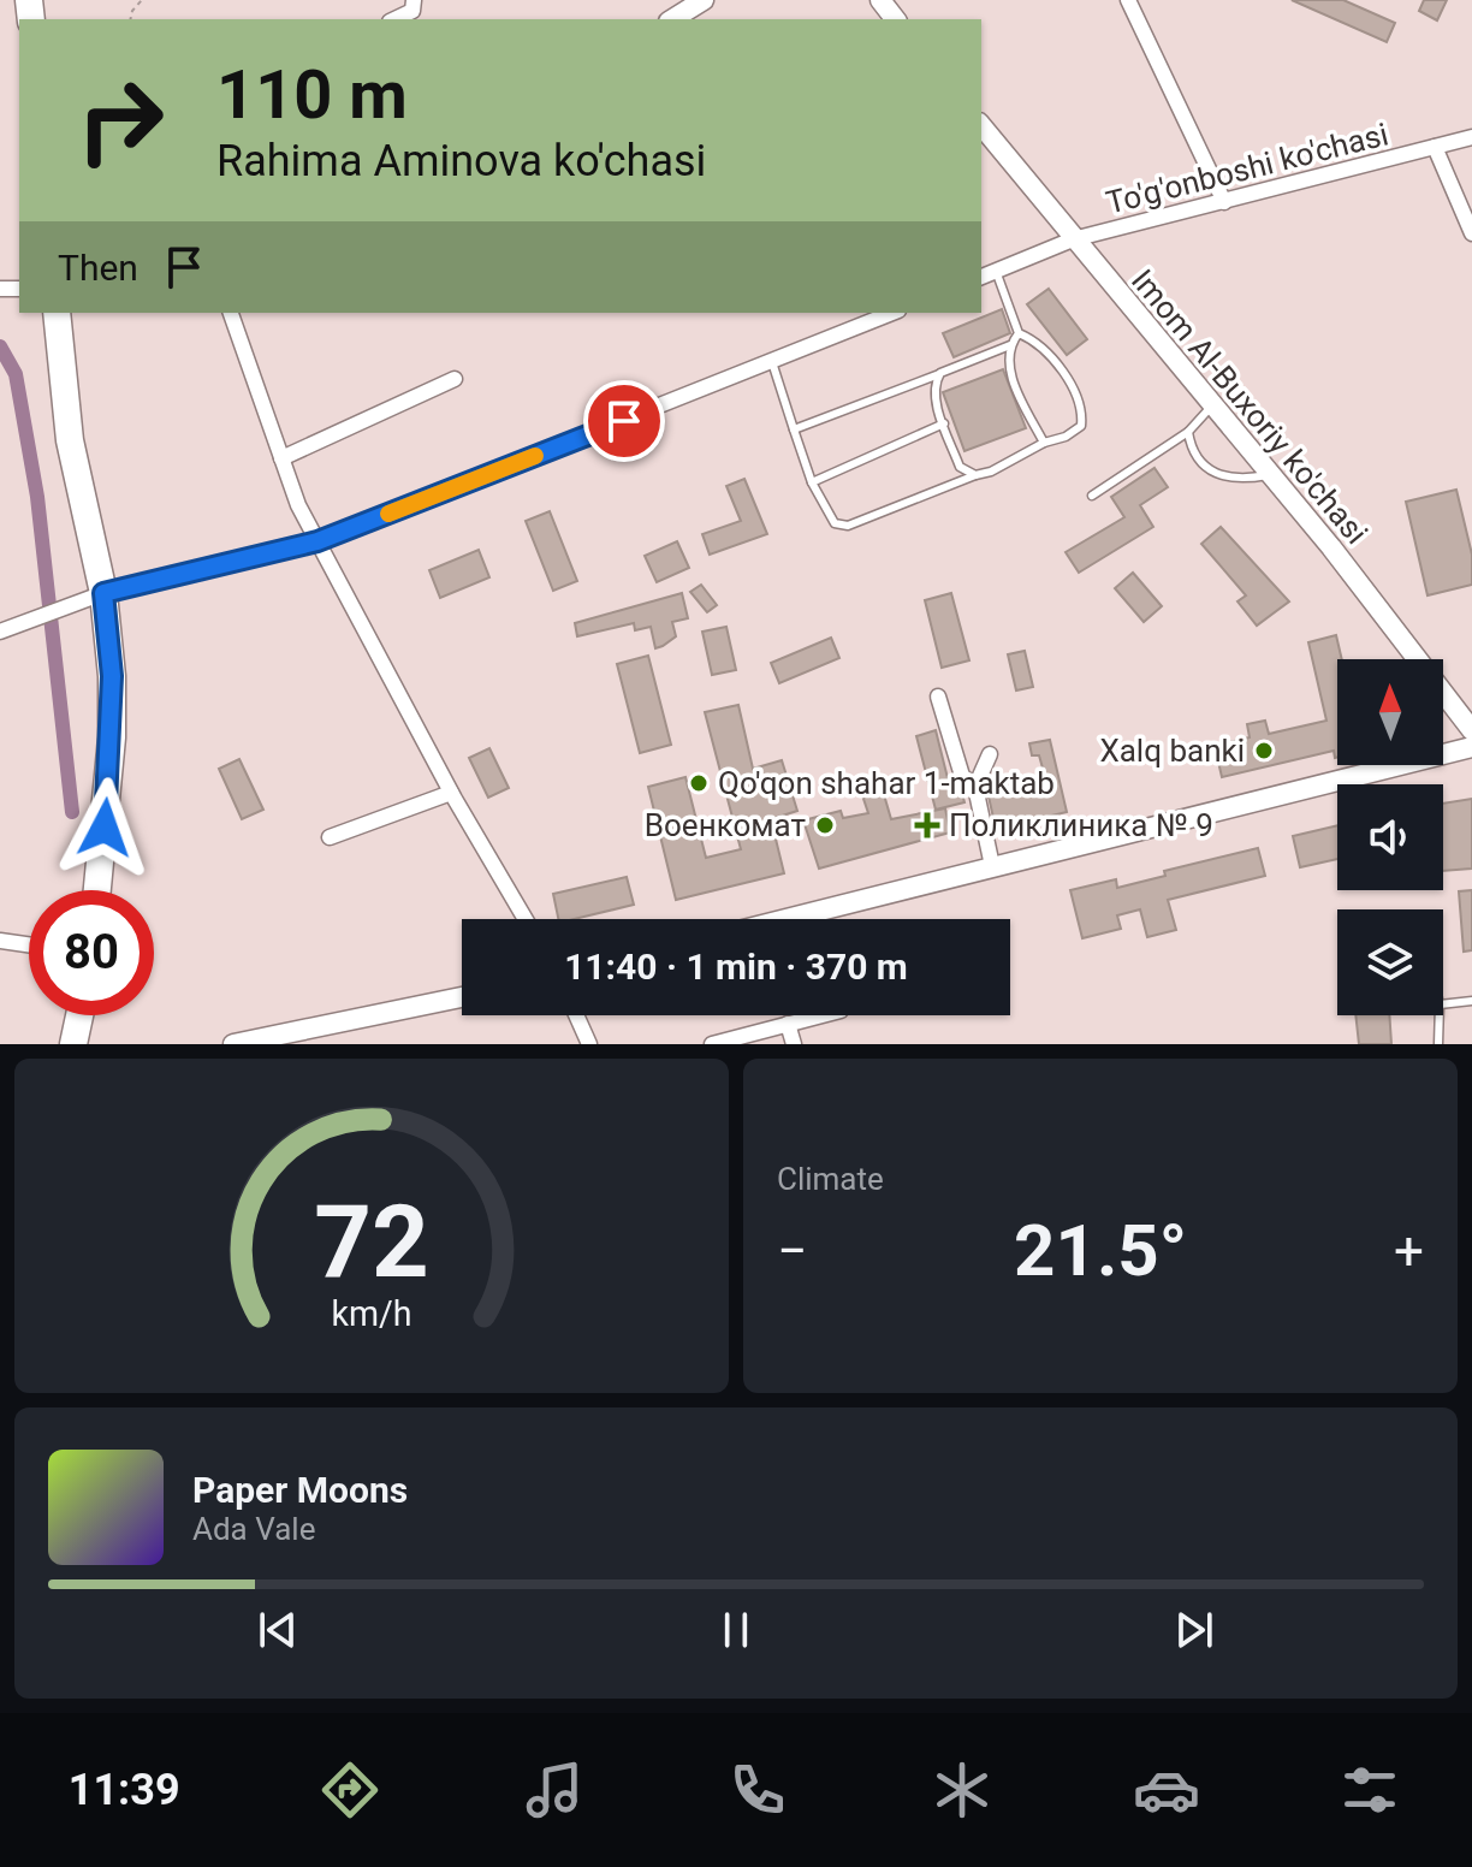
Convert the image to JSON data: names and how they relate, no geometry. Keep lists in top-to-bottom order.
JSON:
{
  "streets": {
    "main road": ["Imom Al-Buxoriy ko'chasi"],
    "street": ["To'g'onboshi ko'chasi"]
  },
  "crossings": [
    ["To'g'onboshi ko'chasi", "Imom Al-Buxoriy ko'chasi"]
  ],
  "places": {
    "other": ["Xalq banki", "Qo'qon shahar 1-maktab", "Военкомат"],
    "health": ["Поликлиника № 9"]
  },
  "north": "top",
  "page": {
    "turn": ["110 m", "Rahima Aminova ko'chasi"],
    "then": "Then",
    "limit": "80",
    "trip": "11:40 · 1 min · 370 m",
    "tile": "Climate",
    "heat": ["−", "21.5°", "+"],
    "song": ["Paper Moons", "Ada Vale"],
    "tabs": "11:39",
    "gauge": ["72", "km/h"]
  }
}
